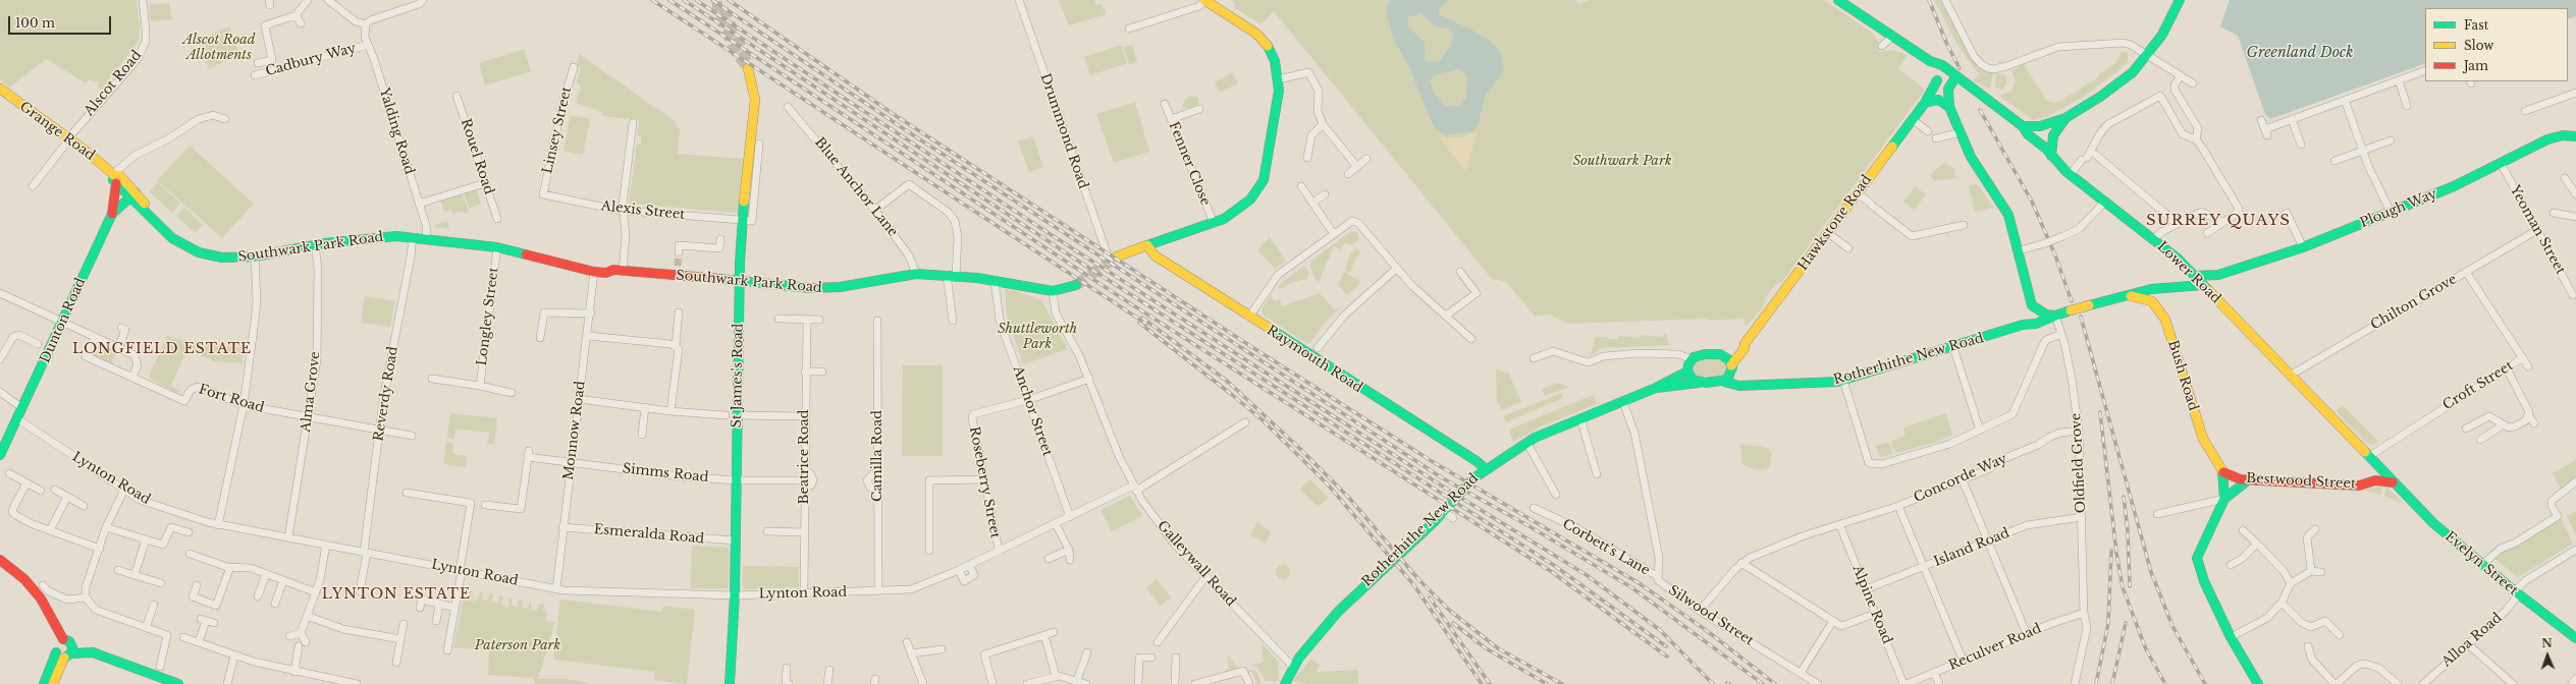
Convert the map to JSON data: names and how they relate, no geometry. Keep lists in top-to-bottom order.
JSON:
{
  "streets": {
    "main road": [
      "Grange Road",
      "Plough Way",
      "Hawkstone Road",
      "Southwark Park Road",
      "Lower Road",
      "Dunton Road",
      "Raymouth Road",
      "Rotherhithe New Road",
      "St James's Road",
      "Bush Road",
      "Bestwood Street",
      "Evelyn Street"
    ],
    "street": [
      "Cadbury Way",
      "Alscot Road",
      "Linsey Street",
      "Yalding Road",
      "Drummond Road",
      "Rouel Road",
      "Fenner Close",
      "Blue Anchor Lane",
      "Alexis Street",
      "Yeoman Street",
      "Chilton Grove",
      "Longley Street",
      "Croft Street",
      "Alma Grove",
      "Reverdy Road",
      "Fort Road",
      "Anchor Street",
      "Monnow Road",
      "Camilla Road",
      "Beatrice Road",
      "Oldfield Grove",
      "Simms Road",
      "Lynton Road",
      "Concorde Way",
      "Roseberry Street",
      "Esmeralda Road",
      "Corbett's Lane",
      "Island Road",
      "Galleywall Road",
      "Alpine Road",
      "Silwood Street",
      "Alloa Road",
      "Reculver Road"
    ]
  },
  "crossings": [
    ["Cadbury Way", "Yalding Road"],
    ["Alscot Road", "Grange Road"],
    ["Linsey Street", "Alexis Street"],
    ["Grange Road", "Southwark Park Road"],
    ["Grange Road", "Dunton Road"],
    ["Yalding Road", "Southwark Park Road"],
    ["Blue Anchor Lane", "Southwark Park Road"],
    ["Plough Way", "Yeoman Street"],
    ["Plough Way", "Lower Road"],
    ["Plough Way", "Rotherhithe New Road"],
    ["Alexis Street", "St James's Road"],
    ["Hawkstone Road", "Rotherhithe New Road"],
    ["Yeoman Street", "Chilton Grove"],
    ["Southwark Park Road", "Longley Street"],
    ["Southwark Park Road", "Dunton Road"],
    ["Southwark Park Road", "St James's Road"],
    ["Southwark Park Road", "Alma Grove"],
    ["Southwark Park Road", "Reverdy Road"],
    ["Southwark Park Road", "Anchor Street"],
    ["Southwark Park Road", "Monnow Road"],
    ["Southwark Park Road", "Galleywall Road"],
    ["Lower Road", "Chilton Grove"],
    ["Lower Road", "Rotherhithe New Road"],
    ["Lower Road", "Croft Street"],
    ["Lower Road", "Bestwood Street"],
    ["Lower Road", "Evelyn Street"],
    ["Chilton Grove", "Croft Street"],
    ["Dunton Road", "Lynton Road"],
    ["Raymouth Road", "Rotherhithe New Road"],
    ["Rotherhithe New Road", "Bush Road"],
    ["Rotherhithe New Road", "Oldfield Grove"],
    ["Rotherhithe New Road", "Galleywall Road"],
    ["Rotherhithe New Road", "Silwood Street"],
    ["St James's Road", "Simms Road"],
    ["St James's Road", "Lynton Road"],
    ["St James's Road", "Esmeralda Road"],
    ["Bush Road", "Bestwood Street"],
    ["Alma Grove", "Fort Road"],
    ["Alma Grove", "Lynton Road"],
    ["Reverdy Road", "Fort Road"],
    ["Reverdy Road", "Lynton Road"],
    ["Anchor Street", "Lynton Road"],
    ["Anchor Street", "Roseberry Street"],
    ["Monnow Road", "Simms Road"],
    ["Monnow Road", "Lynton Road"],
    ["Monnow Road", "Esmeralda Road"],
    ["Camilla Road", "Lynton Road"],
    ["Beatrice Road", "Simms Road"],
    ["Beatrice Road", "Lynton Road"],
    ["Oldfield Grove", "Concorde Way"],
    ["Oldfield Grove", "Island Road"],
    ["Oldfield Grove", "Reculver Road"],
    ["Lynton Road", "Roseberry Street"],
    ["Lynton Road", "Galleywall Road"],
    ["Concorde Way", "Alpine Road"],
    ["Bestwood Street", "Evelyn Street"],
    ["Roseberry Street", "Galleywall Road"],
    ["Corbett's Lane", "Silwood Street"],
    ["Island Road", "Alpine Road"],
    ["Evelyn Street", "Alloa Road"],
    ["Alpine Road", "Reculver Road"]
  ],
  "districts": ["SURREY QUAYS", "LONGFIELD ESTATE", "LYNTON ESTATE"],
  "water": ["Greenland Dock"],
  "parks": [
    "Alscot Road Allotments",
    "Southwark Park",
    "Shuttleworth Park",
    "Paterson Park"
  ],
  "legend": ["Fast", "Slow", "Jam"],
  "scale_bar": "100 m",
  "north": "top"
}
